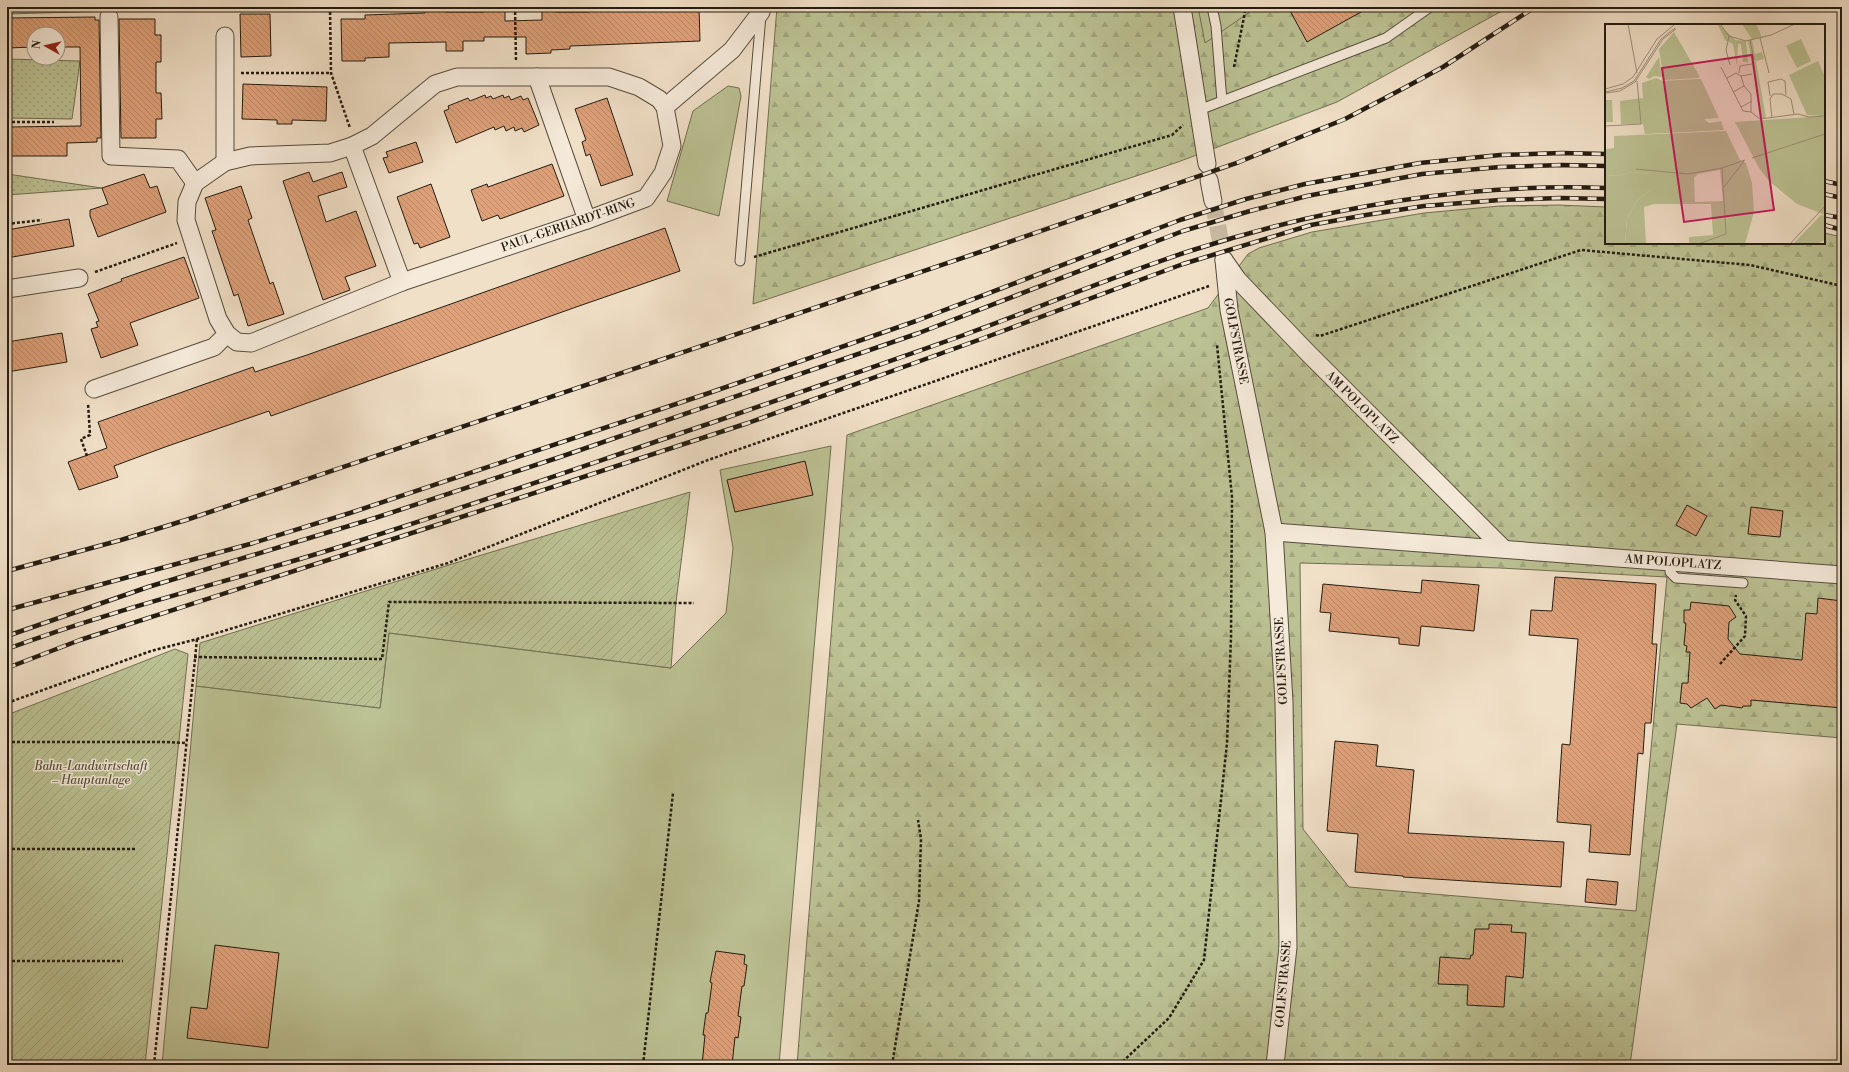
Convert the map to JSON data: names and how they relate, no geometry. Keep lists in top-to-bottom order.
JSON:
{
  "streets": {
    "street": ["PAUL-GERHARDT-RING", "GOLFSTRASSE", "AM POLOPLATZ"]
  },
  "crossings": [
    ["GOLFSTRASSE", "AM POLOPLATZ"]
  ],
  "parks": ["Bahn-Landwirtschaft – Hauptanlage"],
  "north": "left"
}
